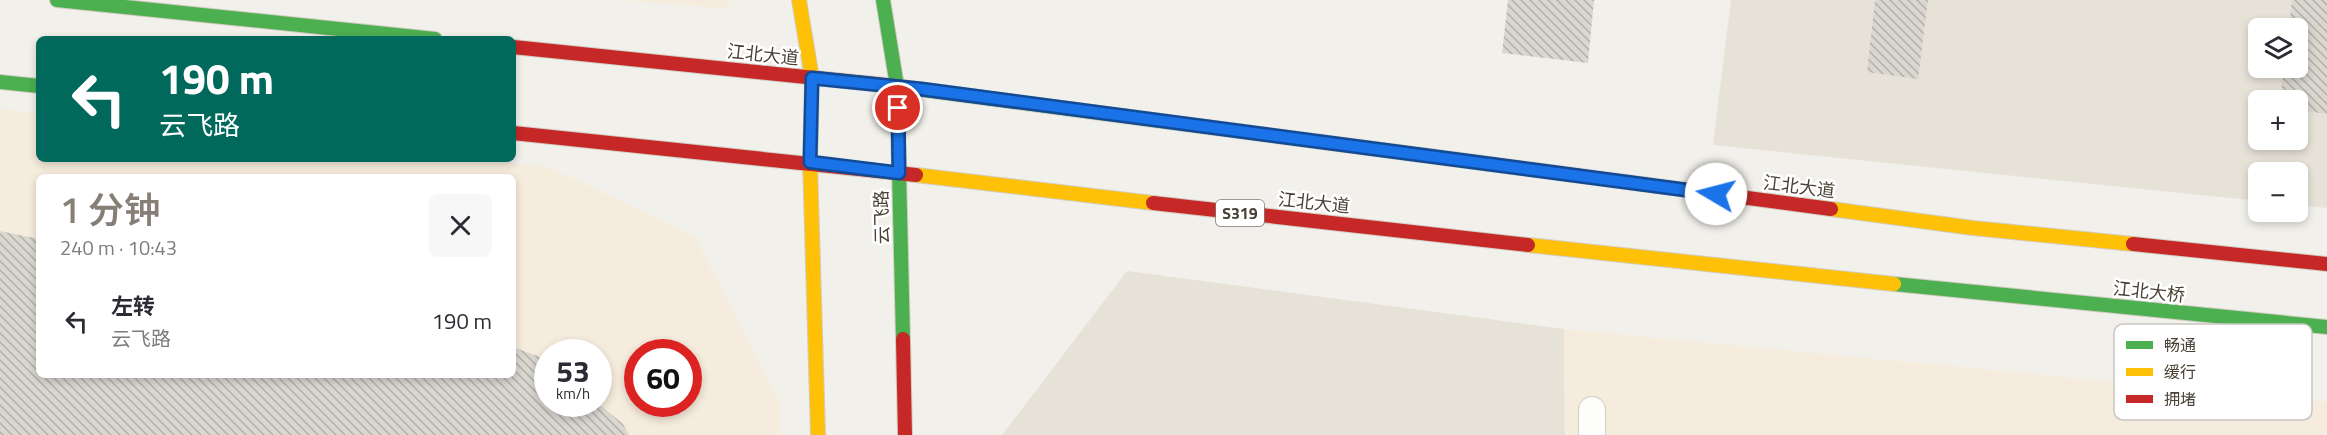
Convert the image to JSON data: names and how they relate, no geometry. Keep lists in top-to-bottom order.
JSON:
{
  "streets": {
    "main road": [
      "江北大道",
      "S319",
      "云飞路",
      "江北大桥"
    ]
  },
  "crossings": [
    ["江北大道", "云飞路"],
    ["江北大道", "江北大桥"]
  ],
  "legend": ["畅通", "缓行", "拥堵"],
  "page": {
    "map_buttons": ["+", "−"],
    "turn": ["190 m", "云飞路"],
    "heading": ["1 分钟", "240 m · 10:43"],
    "list": [
      {
        "name": "左转",
        "note": "云飞路",
        "value": "190 m"
      }
    ],
    "speed": "53 km/h",
    "limit": "60"
  }
}
